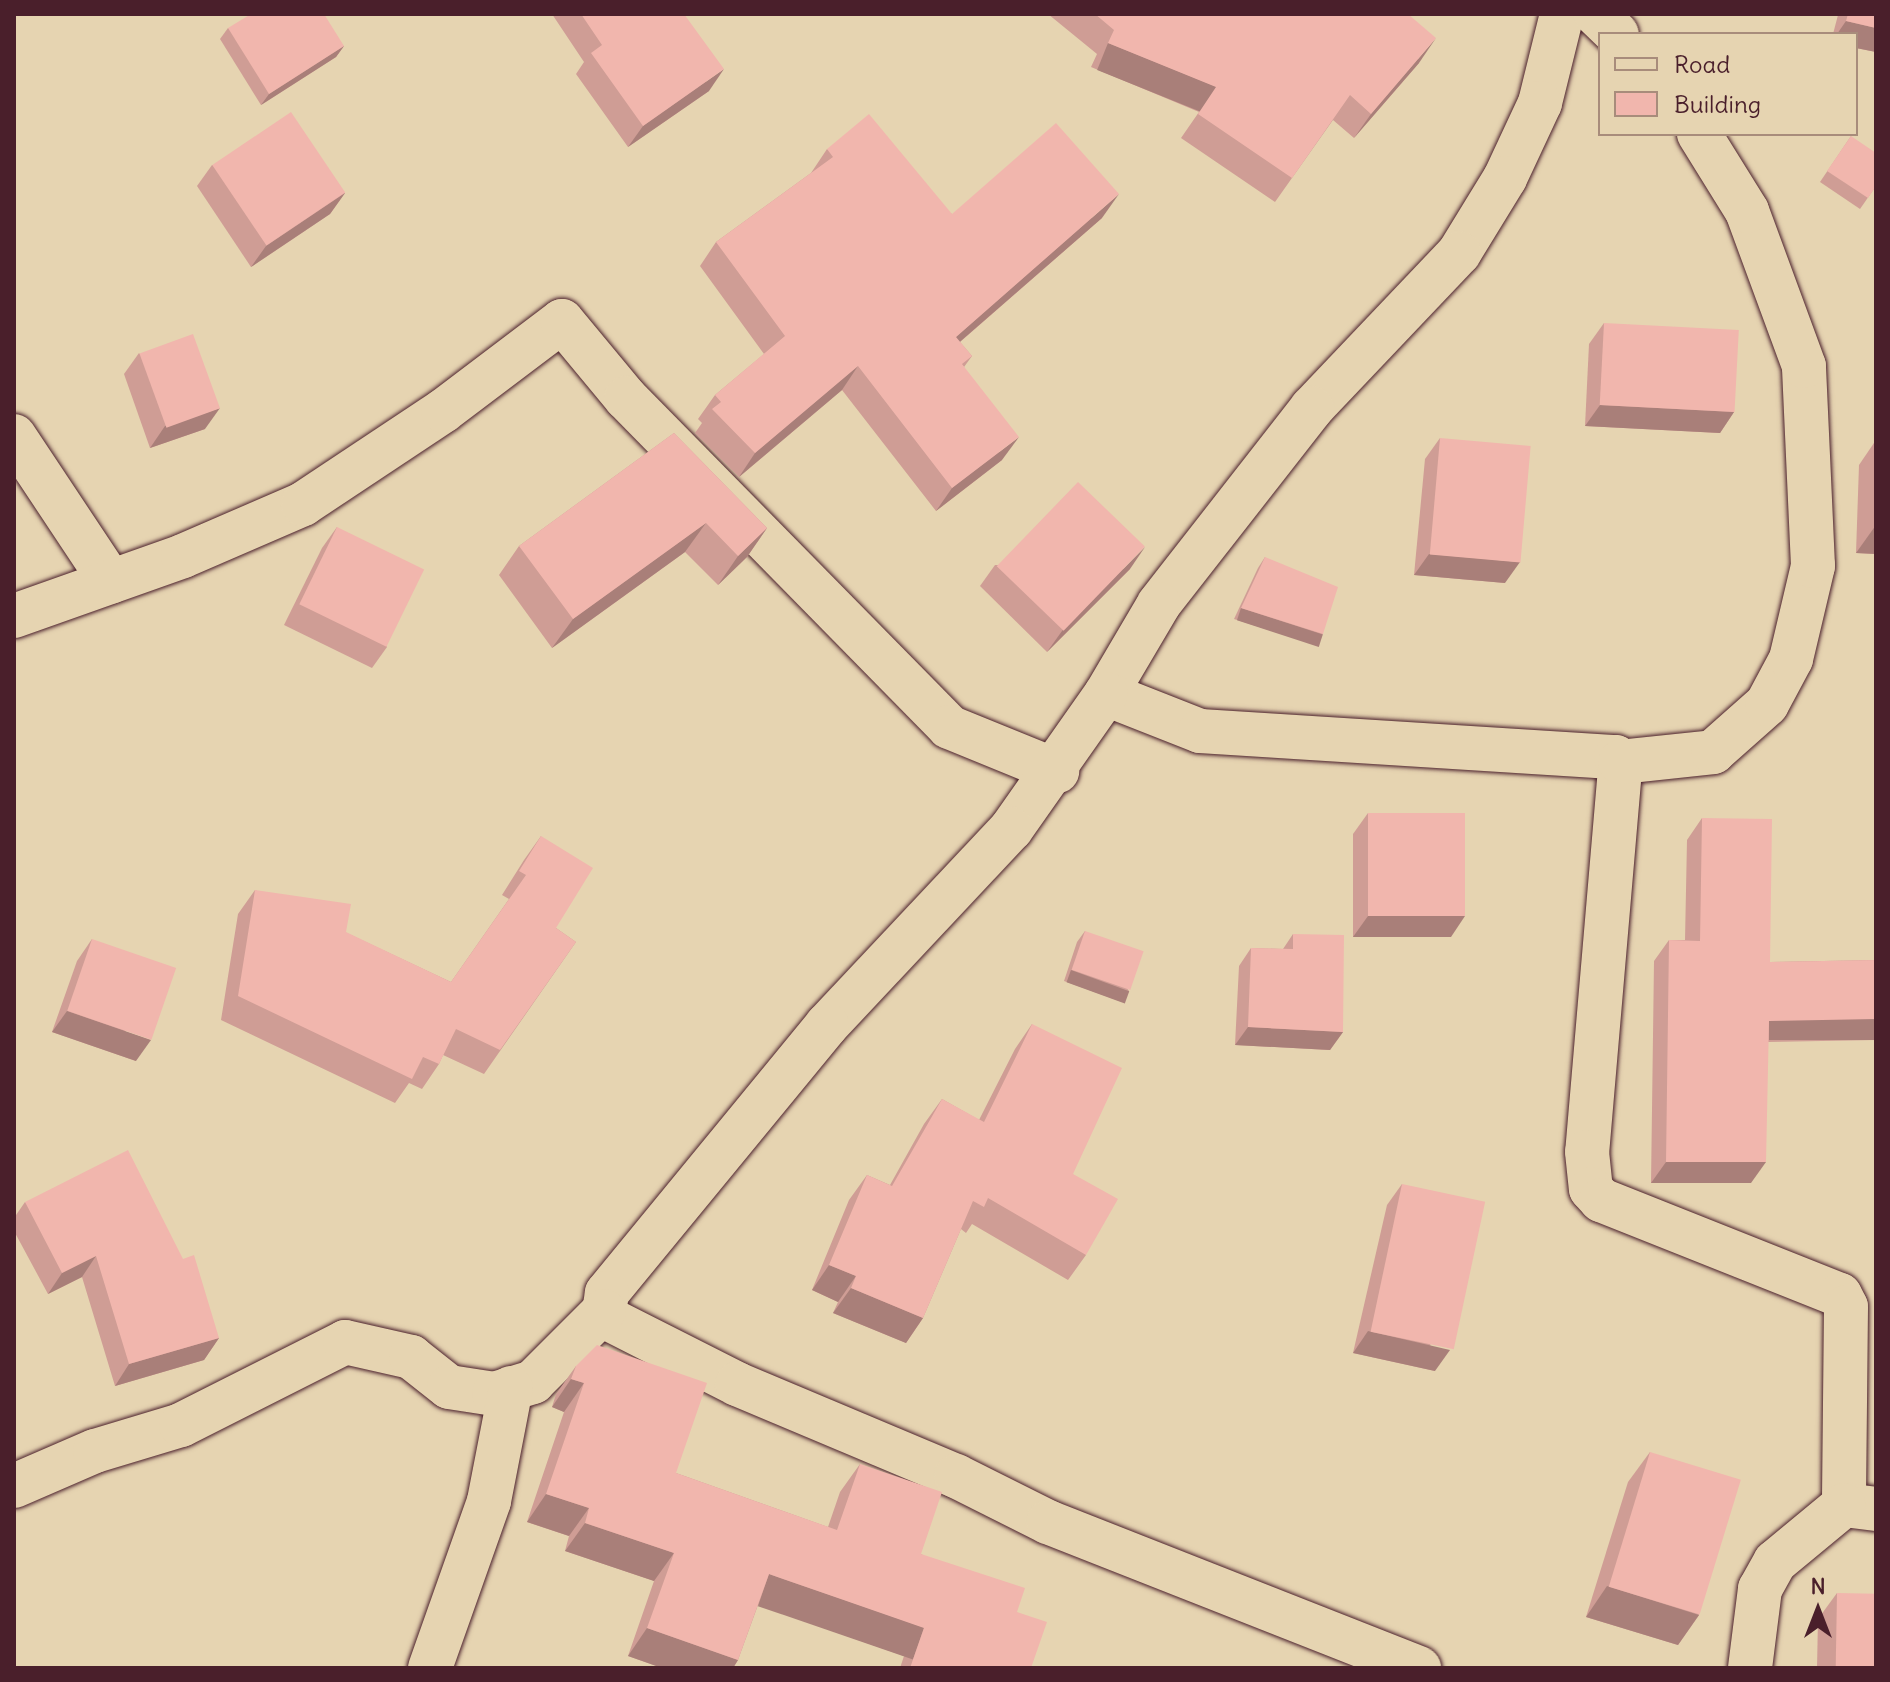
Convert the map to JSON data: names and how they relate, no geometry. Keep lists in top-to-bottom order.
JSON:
{
  "legend": ["Road", "Building"],
  "north": "top"
}
